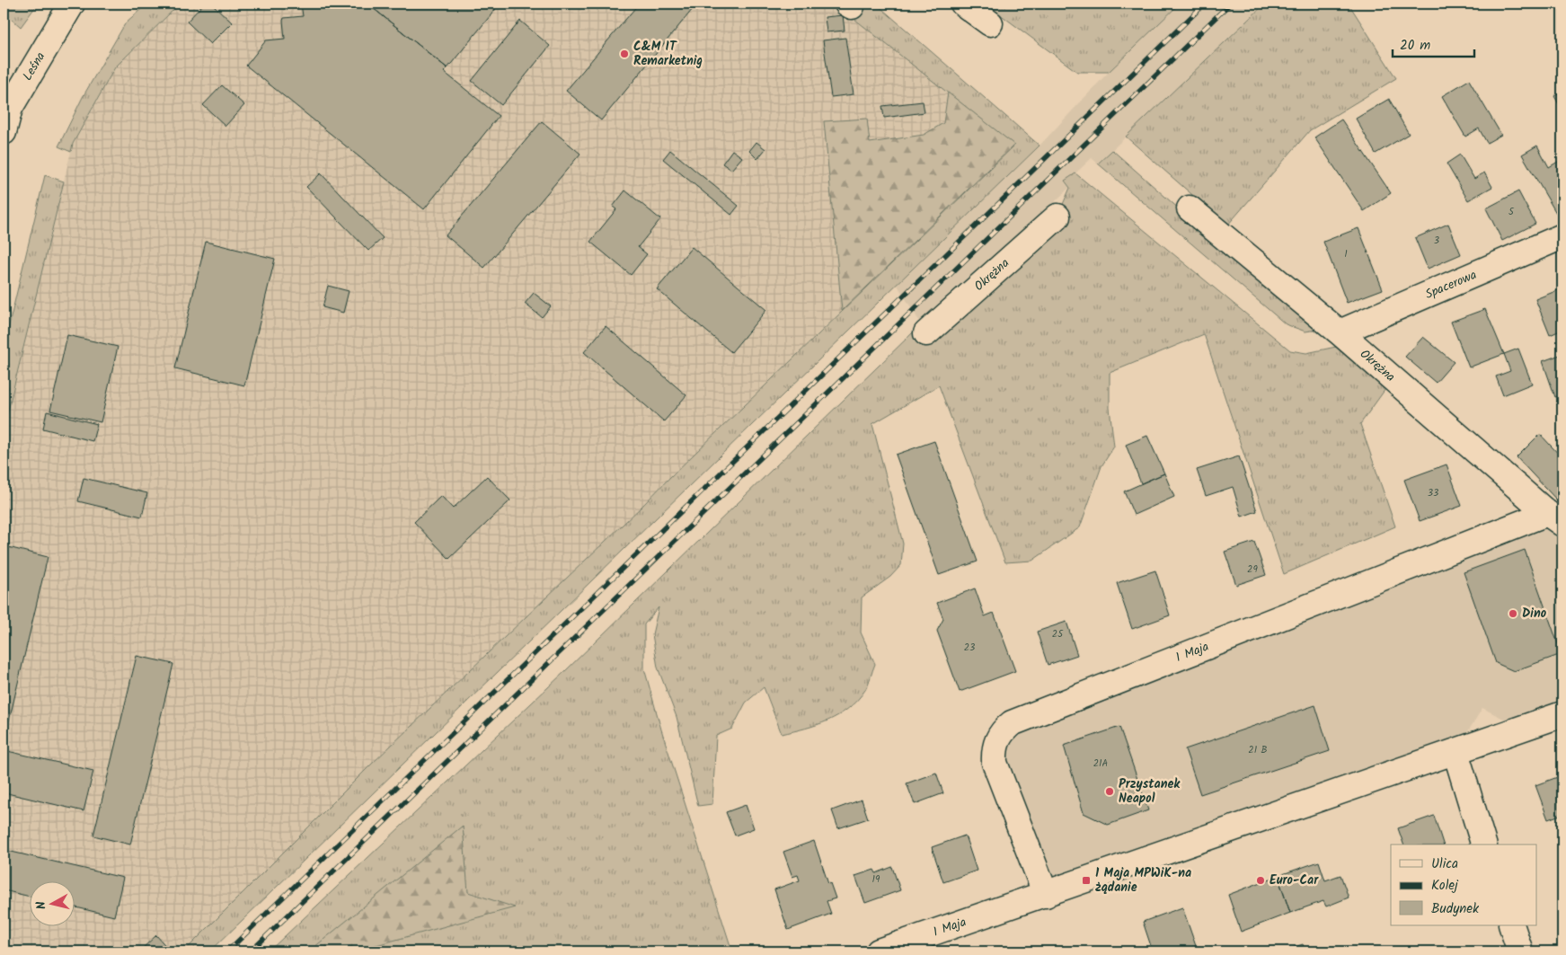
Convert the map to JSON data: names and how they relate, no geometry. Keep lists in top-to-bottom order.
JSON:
{
  "streets": {
    "street": [
      "Leśna",
      "Okrężna",
      "Spacerowa",
      "1 Maja"
    ]
  },
  "crossings": [
    ["Okrężna", "Spacerowa"],
    ["Okrężna", "1 Maja"]
  ],
  "places": {
    "other": [
      "C&M IT Remarketnig",
      "Dino",
      "Przystanek Neapol",
      "Euro-Car"
    ],
    "transit": ["1 Maja MPWiK-na żądanie"]
  },
  "house_numbers": [
    "5",
    "3",
    "1",
    "33",
    "29",
    "25",
    "23",
    "21 B",
    "21A",
    "19"
  ],
  "legend": ["Ulica", "Kolej", "Budynek"],
  "scale_bar": "20 m",
  "north": "left"
}
